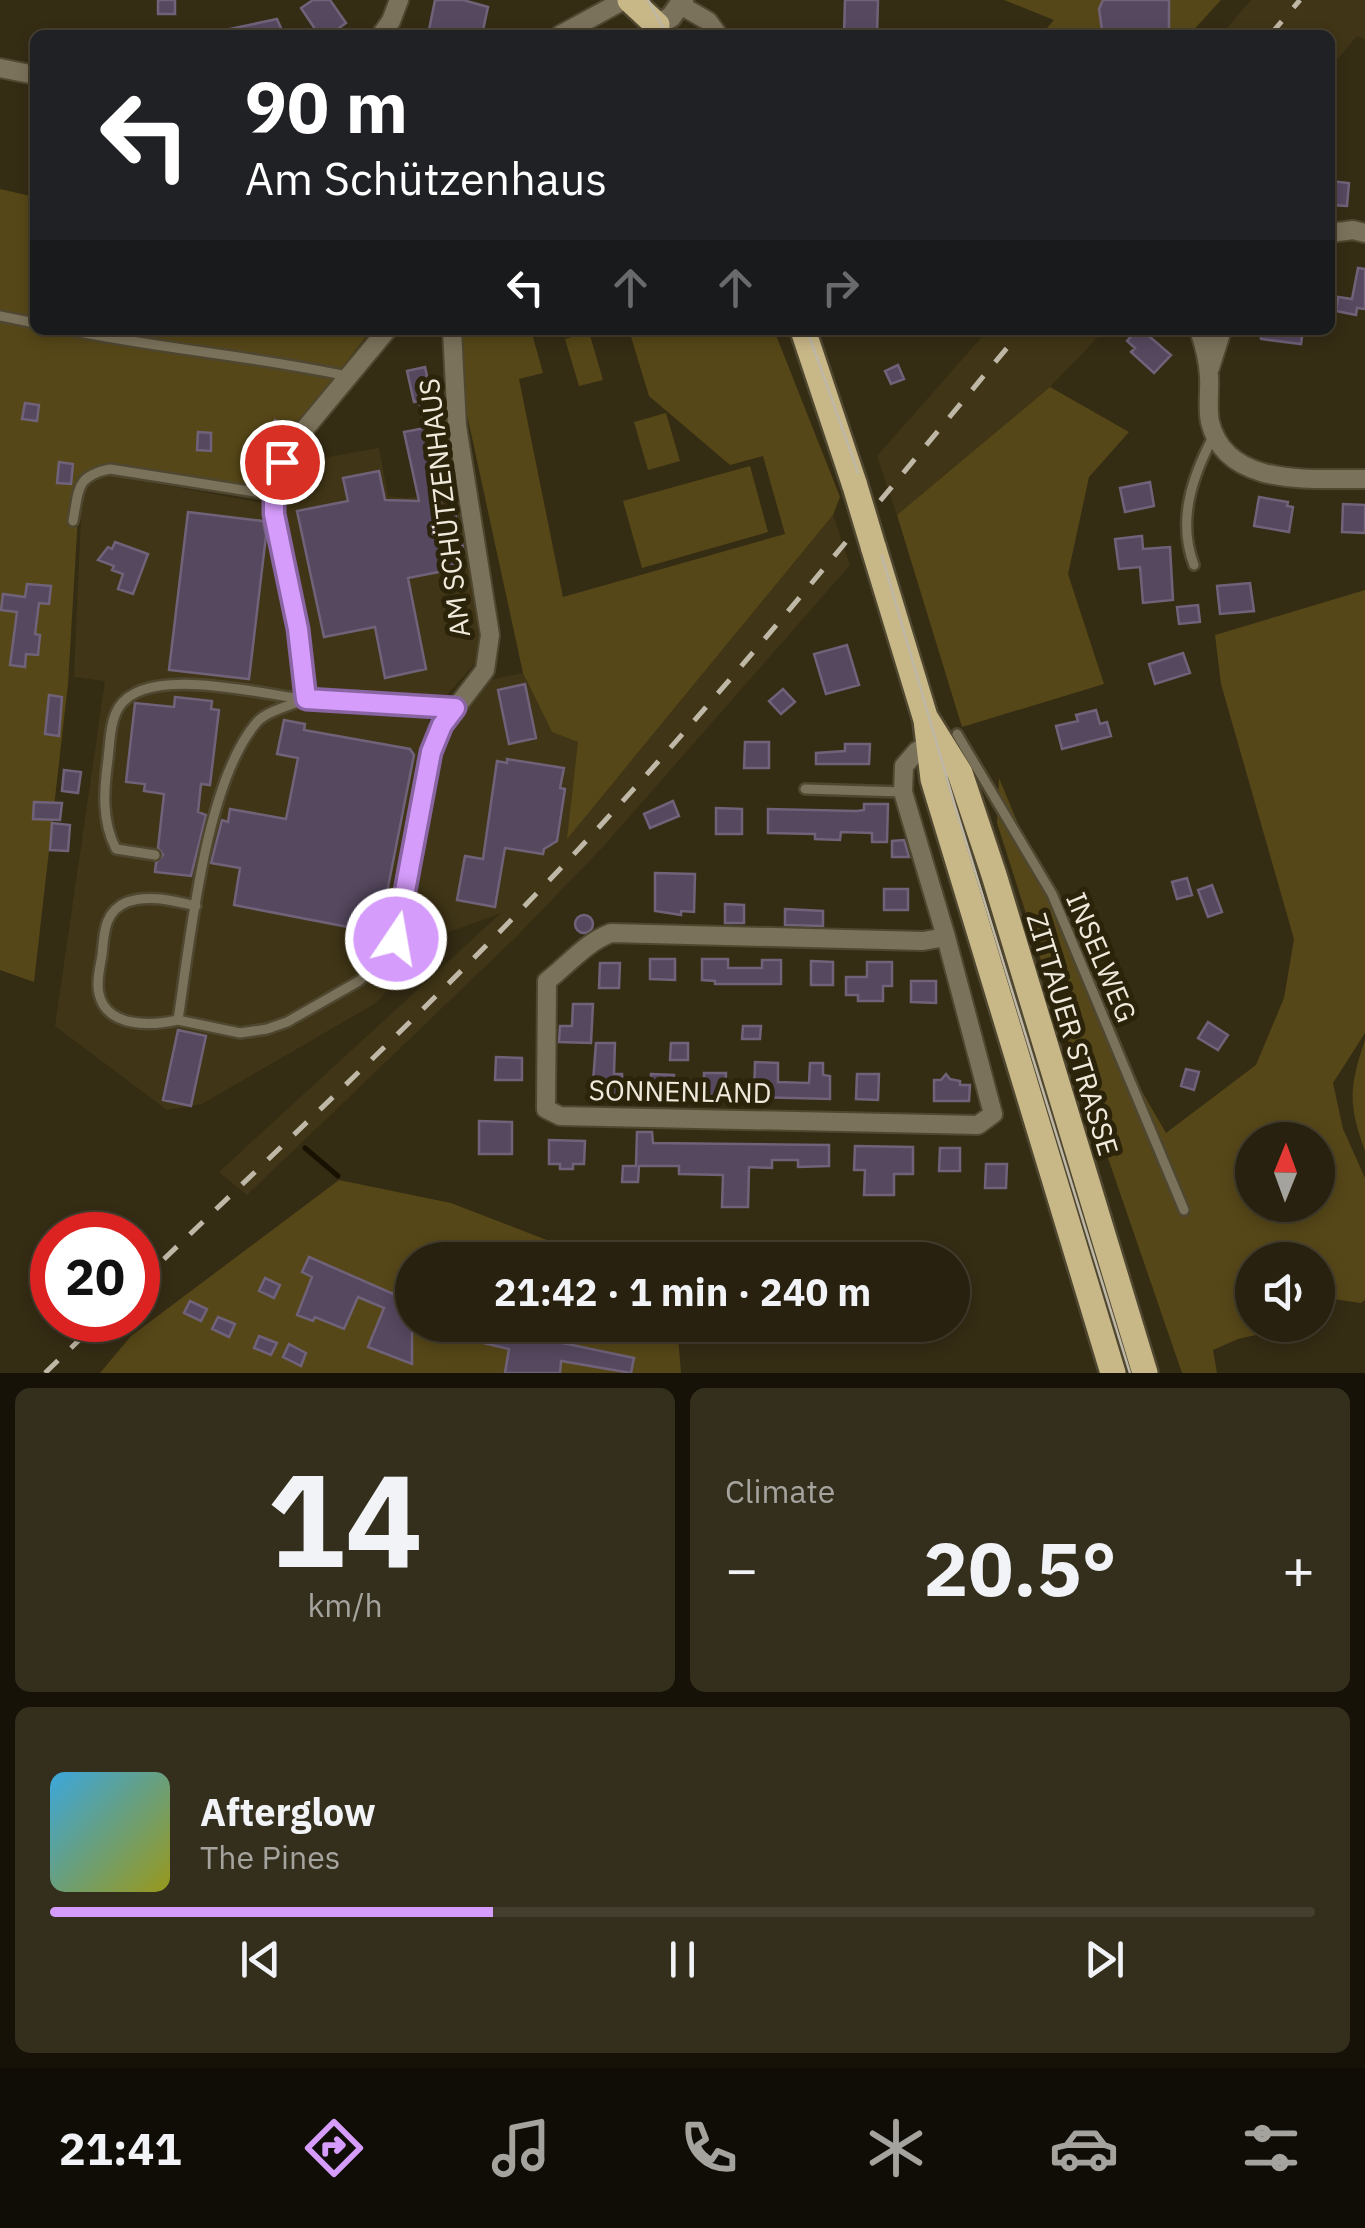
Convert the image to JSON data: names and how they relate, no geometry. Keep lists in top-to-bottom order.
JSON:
{
  "streets": {
    "main road": ["ZITTAUER STRASSE"],
    "street": ["AM SCHÜTZENHAUS", "SONNENLAND"],
    "lane": ["INSELWEG"]
  },
  "crossings": [
    ["INSELWEG", "ZITTAUER STRASSE"]
  ],
  "north": "top",
  "page": {
    "turn": ["90 m", "Am Schützenhaus"],
    "limit": "20",
    "trip": "21:42 · 1 min · 240 m",
    "tile": [
      ["14", "km/h"],
      "Climate"
    ],
    "heat": ["−", "20.5°", "+"],
    "song": ["Afterglow", "The Pines"],
    "tabs": "21:41"
  }
}
